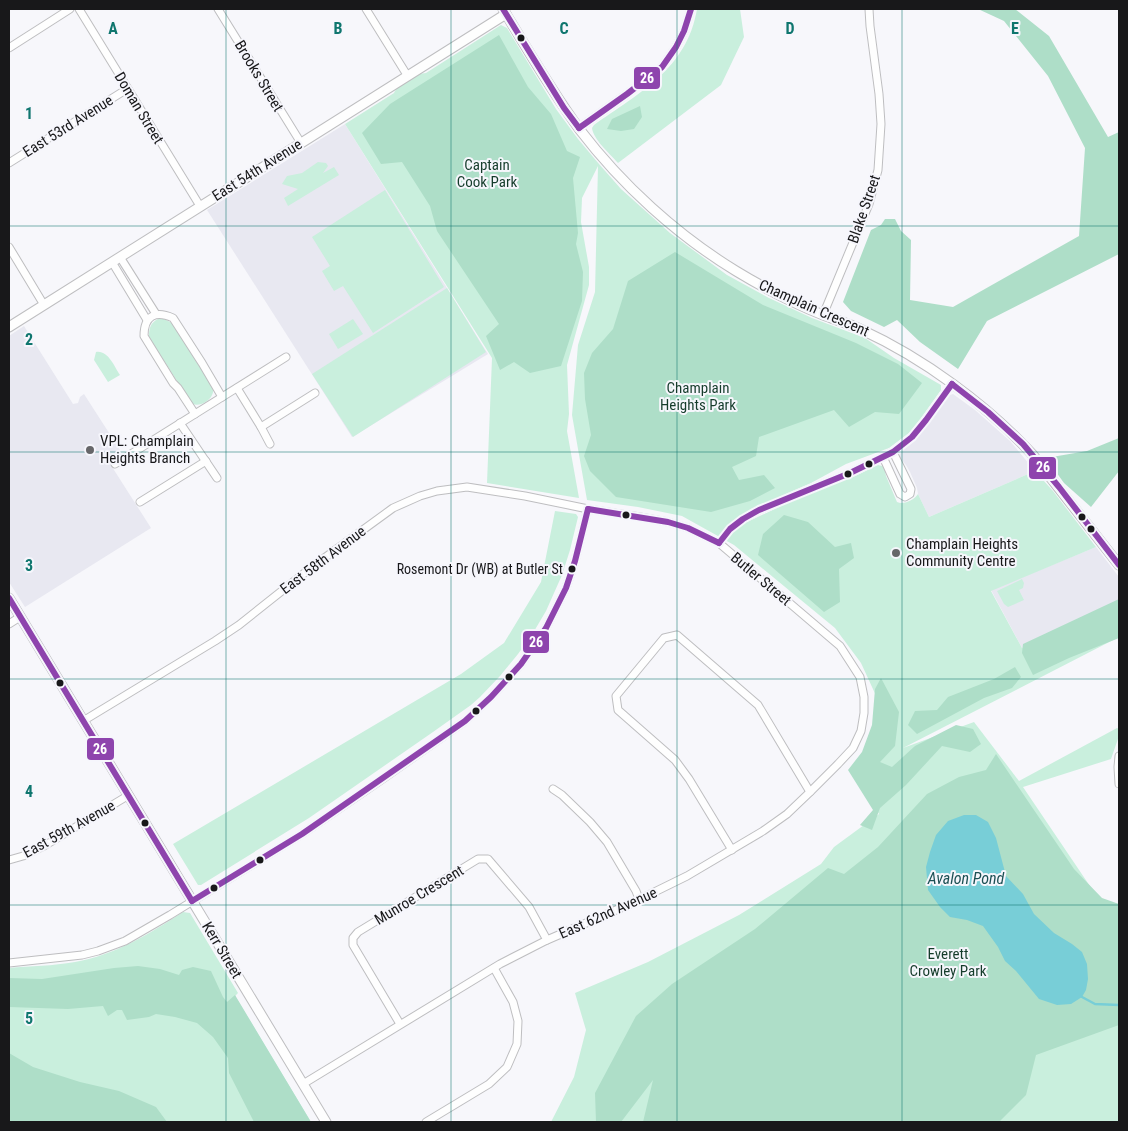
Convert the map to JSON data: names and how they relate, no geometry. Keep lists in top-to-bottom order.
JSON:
{
  "streets": {
    "street": [
      "Brooks Street",
      "Doman Street",
      "East 53rd Avenue",
      "East 54th Avenue",
      "Blake Street",
      "Champlain Crescent",
      "East 58th Avenue",
      "Butler Street",
      "East 59th Avenue",
      "Munroe Crescent",
      "East 62nd Avenue",
      "Kerr Street"
    ]
  },
  "crossings": [
    ["Brooks Street", "East 54th Avenue"],
    ["Doman Street", "East 53rd Avenue"],
    ["Doman Street", "East 54th Avenue"],
    ["East 54th Avenue", "Champlain Crescent"],
    ["Blake Street", "Champlain Crescent"],
    ["East 58th Avenue", "Butler Street"],
    ["East 58th Avenue", "Kerr Street"],
    ["Butler Street", "East 62nd Avenue"],
    ["East 59th Avenue", "Kerr Street"],
    ["Munroe Crescent", "East 62nd Avenue"],
    ["East 62nd Avenue", "Kerr Street"]
  ],
  "water": ["Avalon Pond"],
  "parks": ["Captain Cook Park", "Champlain Heights Park", "Everett Crowley Park"],
  "places": ["VPL: Champlain Heights Branch", "Champlain Heights Community Centre", "Rosemont Dr (WB) at Butler St"],
  "lines": ["transit line 26"],
  "grid": {
    "columns": [
      "A",
      "B",
      "C",
      "D",
      "E"
    ],
    "rows": [
      "1",
      "2",
      "3",
      "4",
      "5"
    ]
  }
}
